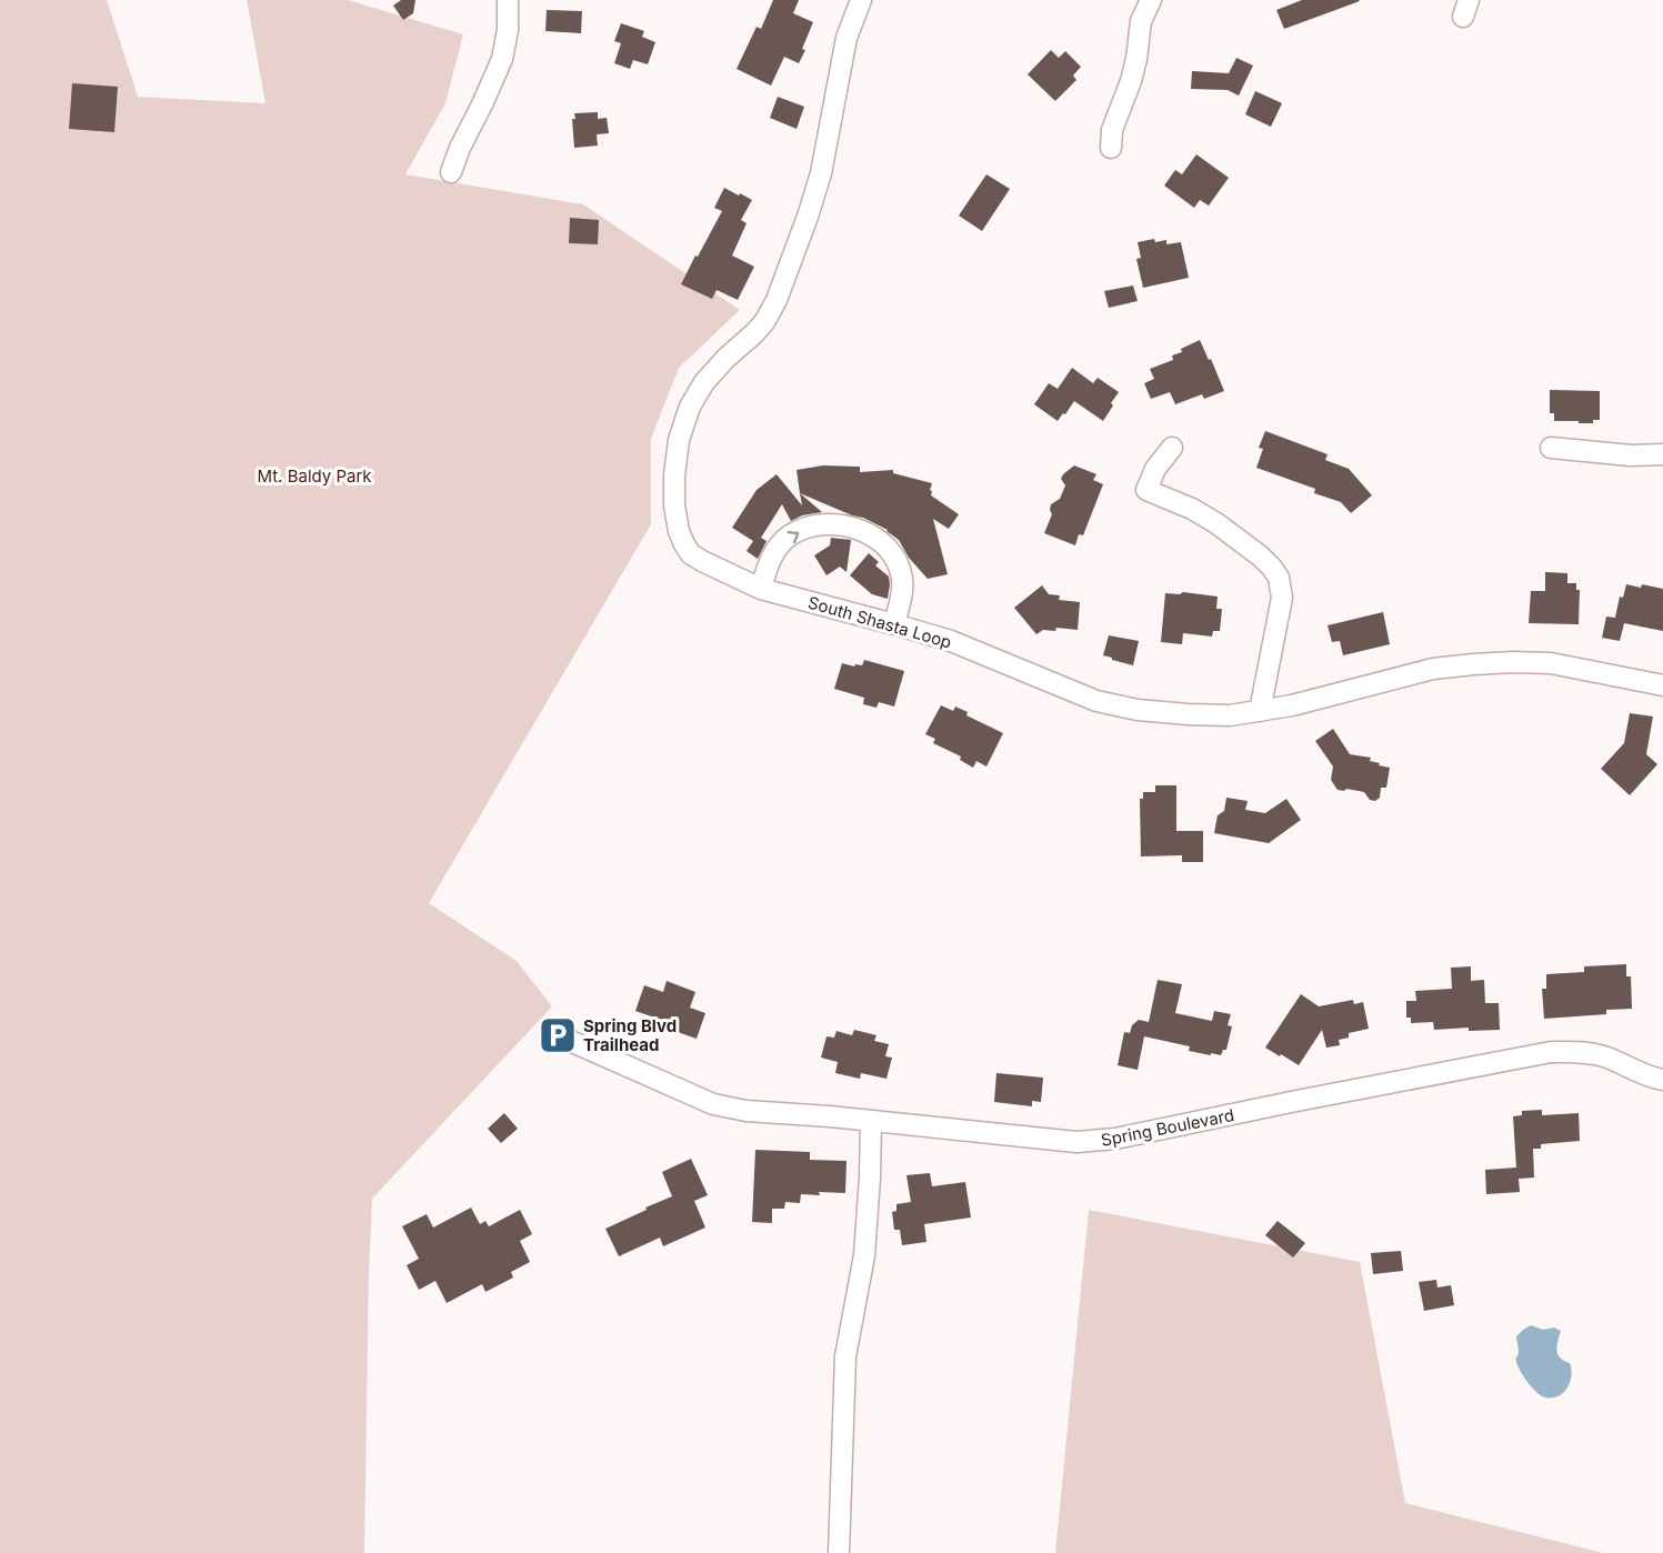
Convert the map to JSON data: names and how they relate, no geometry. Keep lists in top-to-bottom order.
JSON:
{
  "streets": {
    "street": ["South Shasta Loop", "Spring Boulevard"]
  },
  "parks": ["Mt. Baldy Park"],
  "places": {
    "parking": ["Spring Blvd Trailhead"]
  }
}
